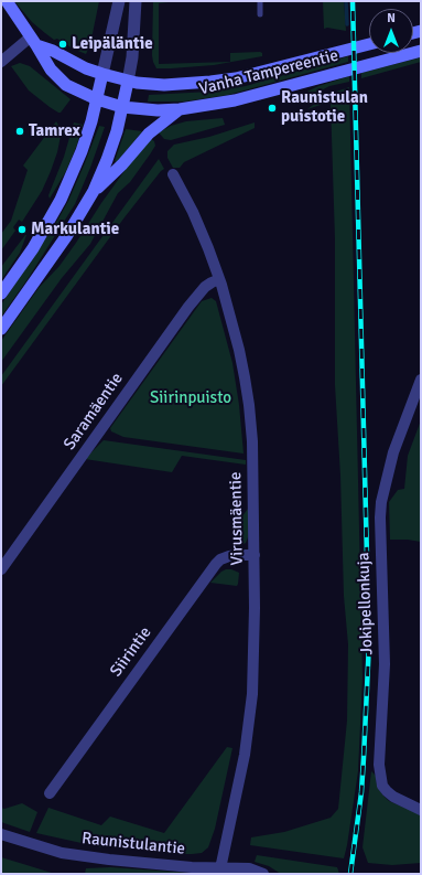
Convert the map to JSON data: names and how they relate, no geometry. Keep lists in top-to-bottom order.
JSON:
{
  "streets": {
    "main road": ["Vanha Tampereentie"],
    "street": [
      "Saramäentie",
      "Virusmäentie",
      "Jokipellonkuja",
      "Siirintie",
      "Raunistulantie"
    ]
  },
  "crossings": [
    ["Saramäentie", "Virusmäentie"],
    ["Virusmäentie", "Siirintie"],
    ["Virusmäentie", "Raunistulantie"]
  ],
  "parks": ["Siirinpuisto"],
  "places": [
    "Leipäläntie",
    "Raunistulan puistotie",
    "Tamrex",
    "Markulantie"
  ],
  "north": "top"
}
